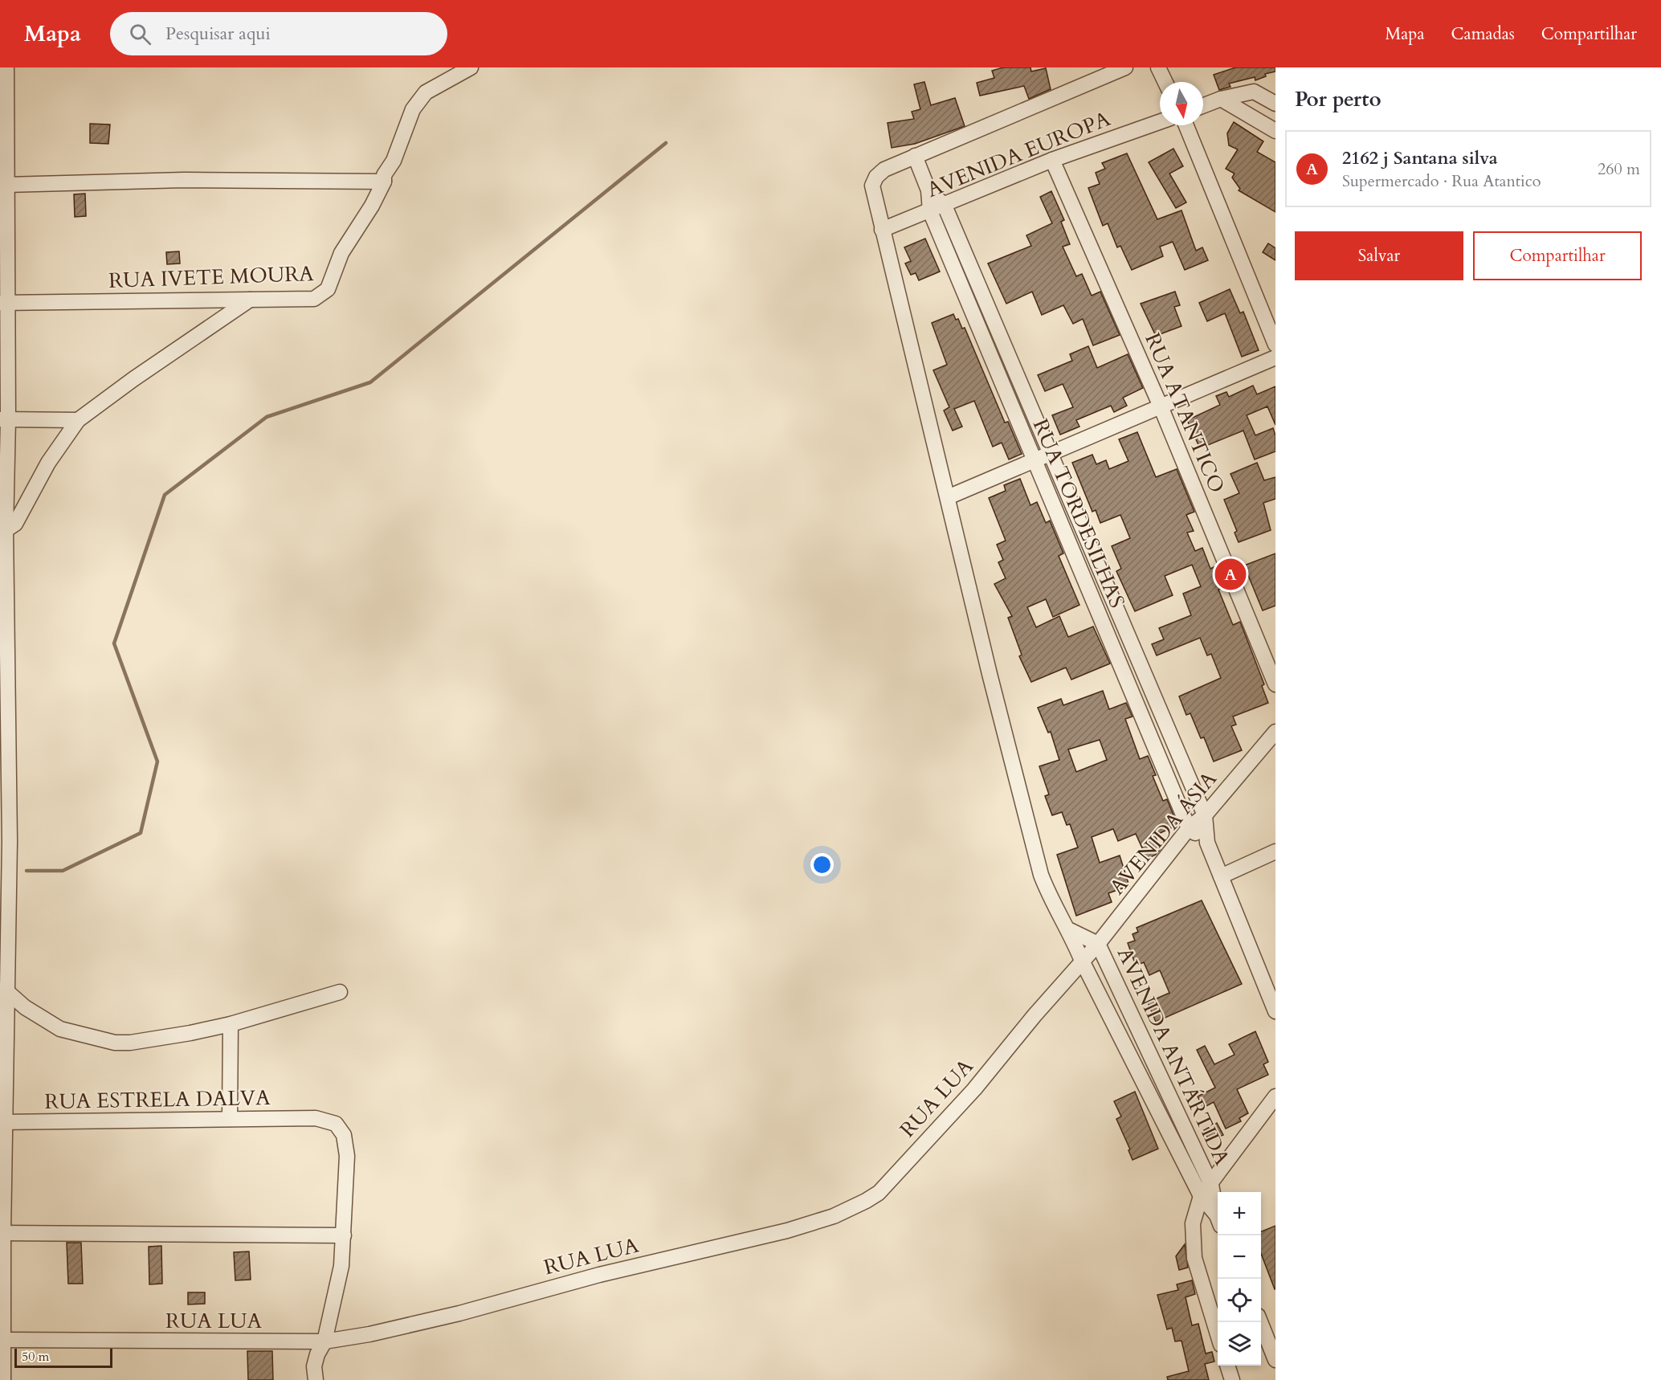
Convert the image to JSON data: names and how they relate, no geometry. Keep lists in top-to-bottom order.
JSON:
{
  "streets": {
    "street": [
      "AVENIDA EUROPA",
      "RUA IVETE MOURA",
      "RUA ATANTICO",
      "RUA TORDESILHAS",
      "AVENIDA ÁSIA",
      "AVENIDA ANTÁRTIDA",
      "RUA LUA",
      "RUA ESTRELA DALVA"
    ]
  },
  "crossings": [
    ["AVENIDA EUROPA", "RUA ATANTICO"],
    ["AVENIDA EUROPA", "RUA TORDESILHAS"],
    ["AVENIDA EUROPA", "AVENIDA ANTÁRTIDA"],
    ["RUA TORDESILHAS", "AVENIDA ÁSIA"],
    ["RUA TORDESILHAS", "AVENIDA ANTÁRTIDA"],
    ["AVENIDA ÁSIA", "AVENIDA ANTÁRTIDA"],
    ["AVENIDA ÁSIA", "RUA LUA"],
    ["AVENIDA ANTÁRTIDA", "RUA LUA"]
  ],
  "scale_bar": "50 m",
  "north": "bottom",
  "page": {
    "header": "Mapa",
    "search": "Pesquisar aqui",
    "nav": ["Mapa", "Camadas", "Compartilhar"],
    "heading": "Por perto",
    "list": [
      {
        "mark": "A",
        "name": "2162 j Santana silva",
        "note": "Supermercado · Rua Atantico",
        "value": "260 m"
      }
    ],
    "buttons": ["Salvar", "Compartilhar"],
    "pins": "A",
    "map_buttons": ["+", "−"],
    "scale": "50 m"
  }
}
